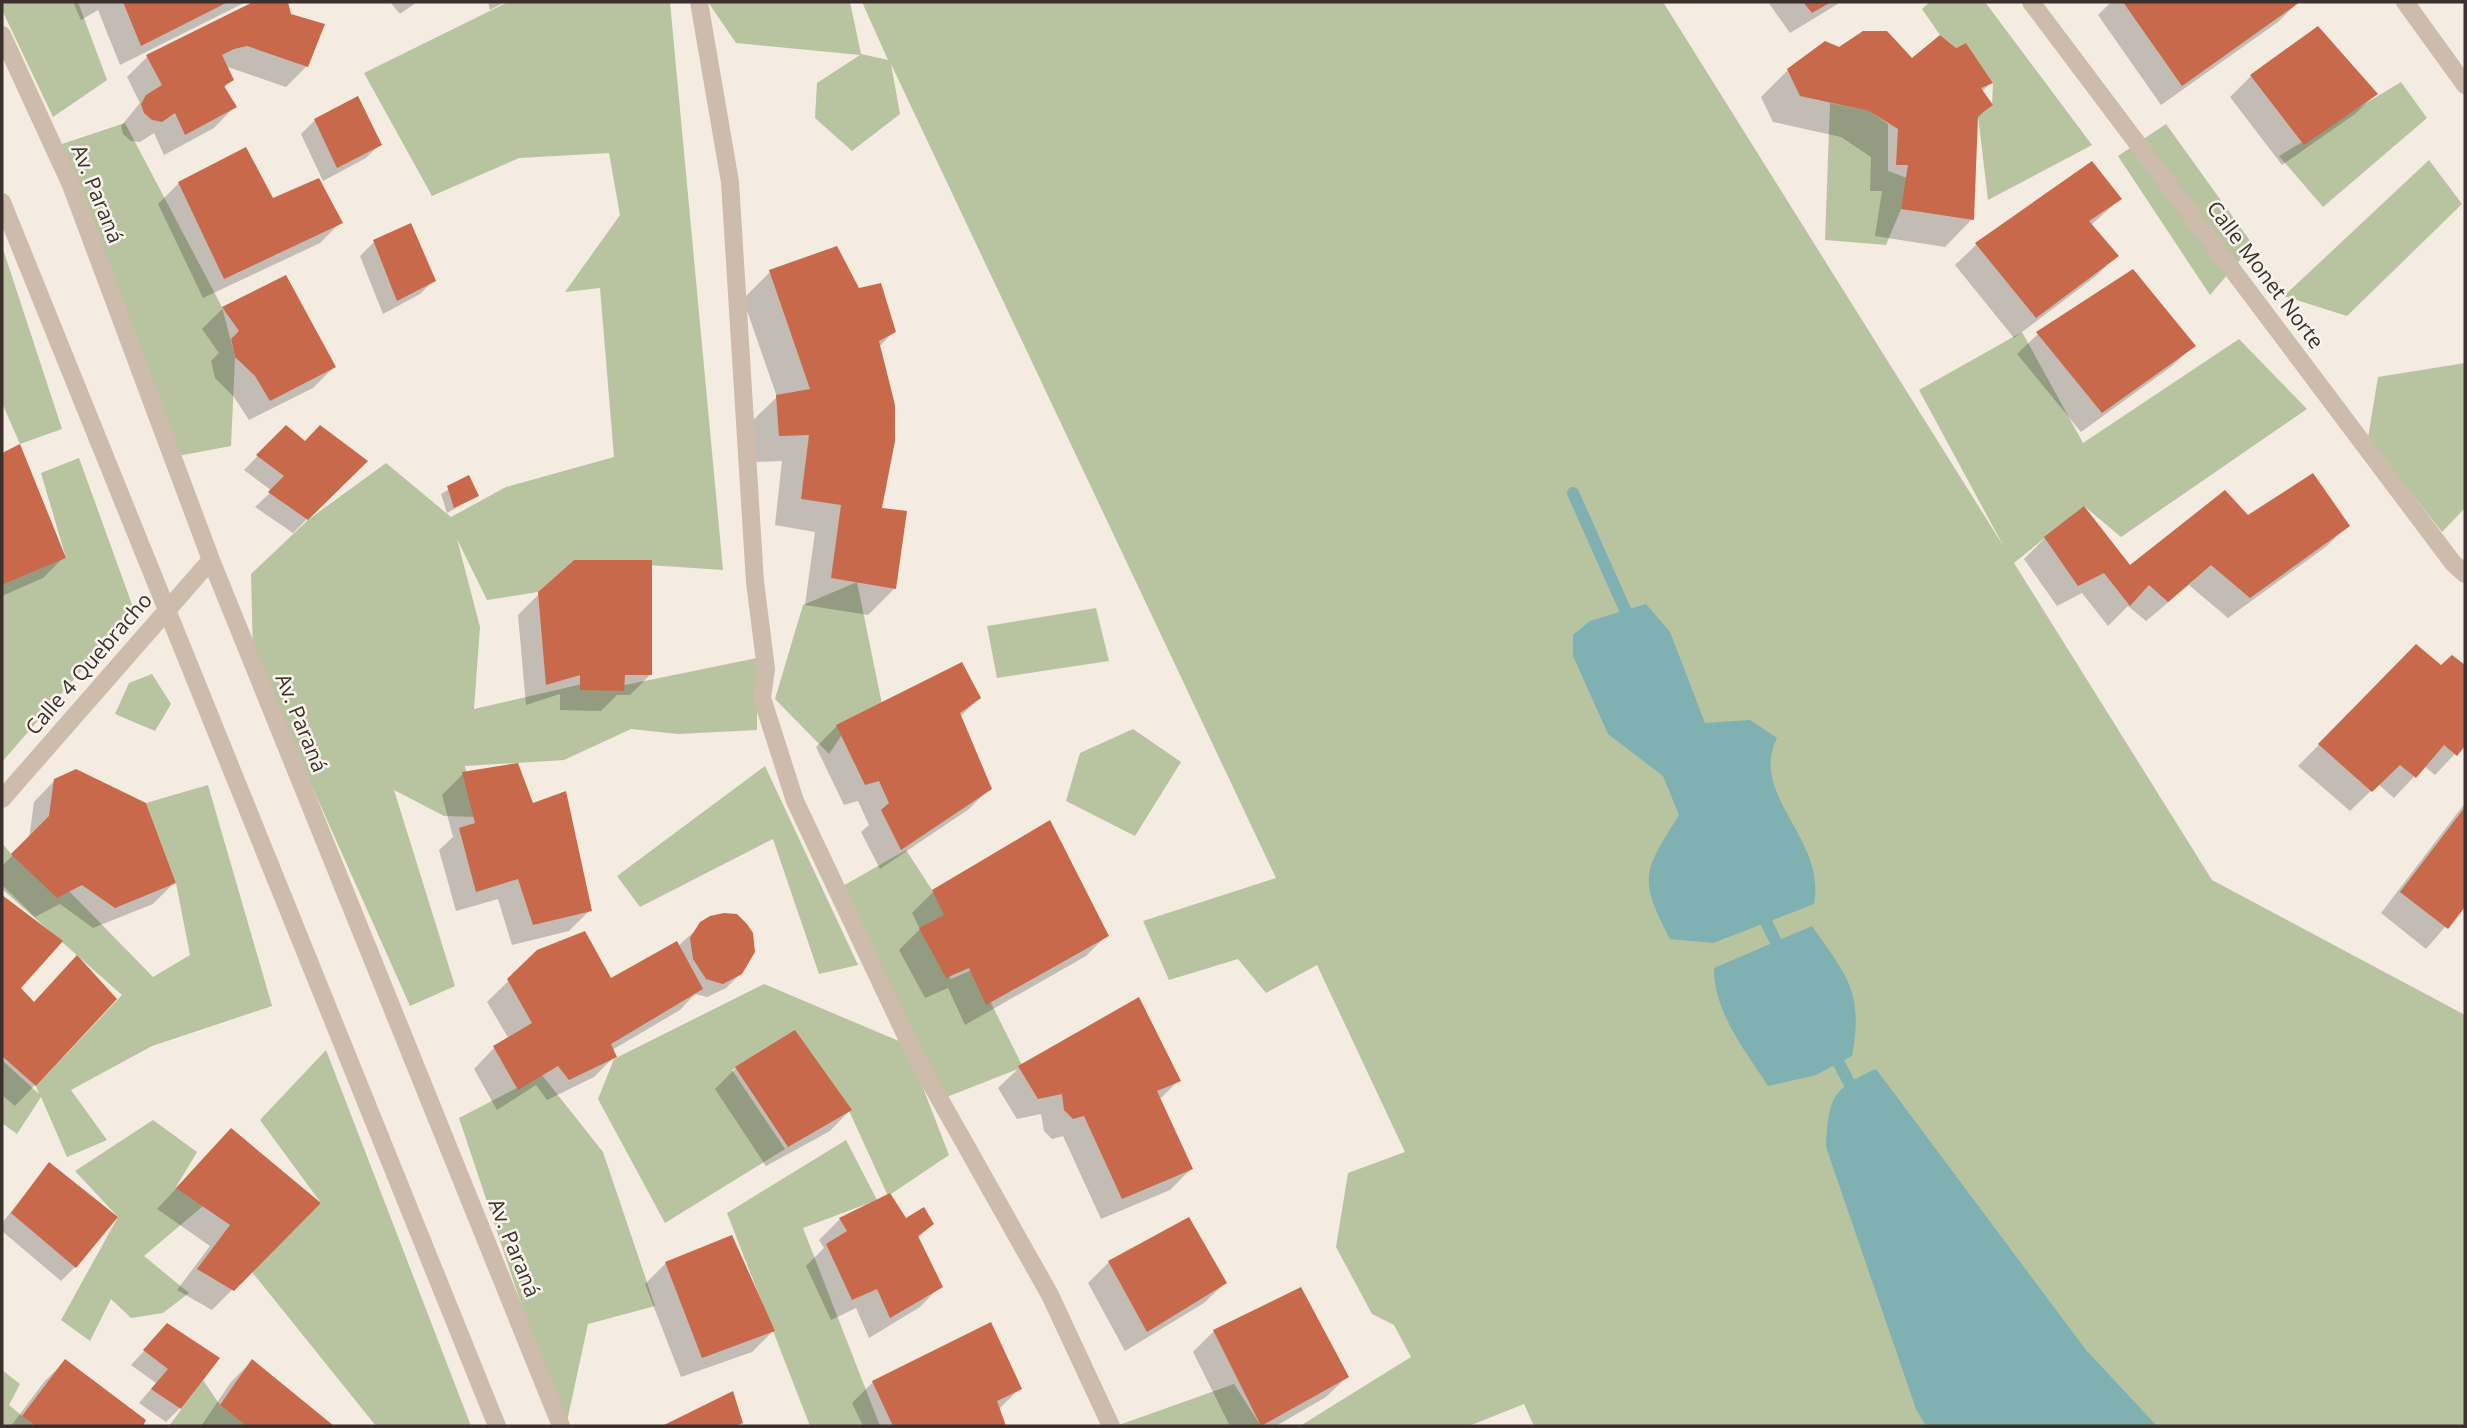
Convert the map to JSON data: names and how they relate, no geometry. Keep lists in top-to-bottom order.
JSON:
{
  "streets": {
    "street": ["Av. Paraná", "Calle Monet Norte", "Calle 4 Quebracho"]
  },
  "crossings": [
    ["Av. Paraná", "Calle 4 Quebracho"]
  ]
}
